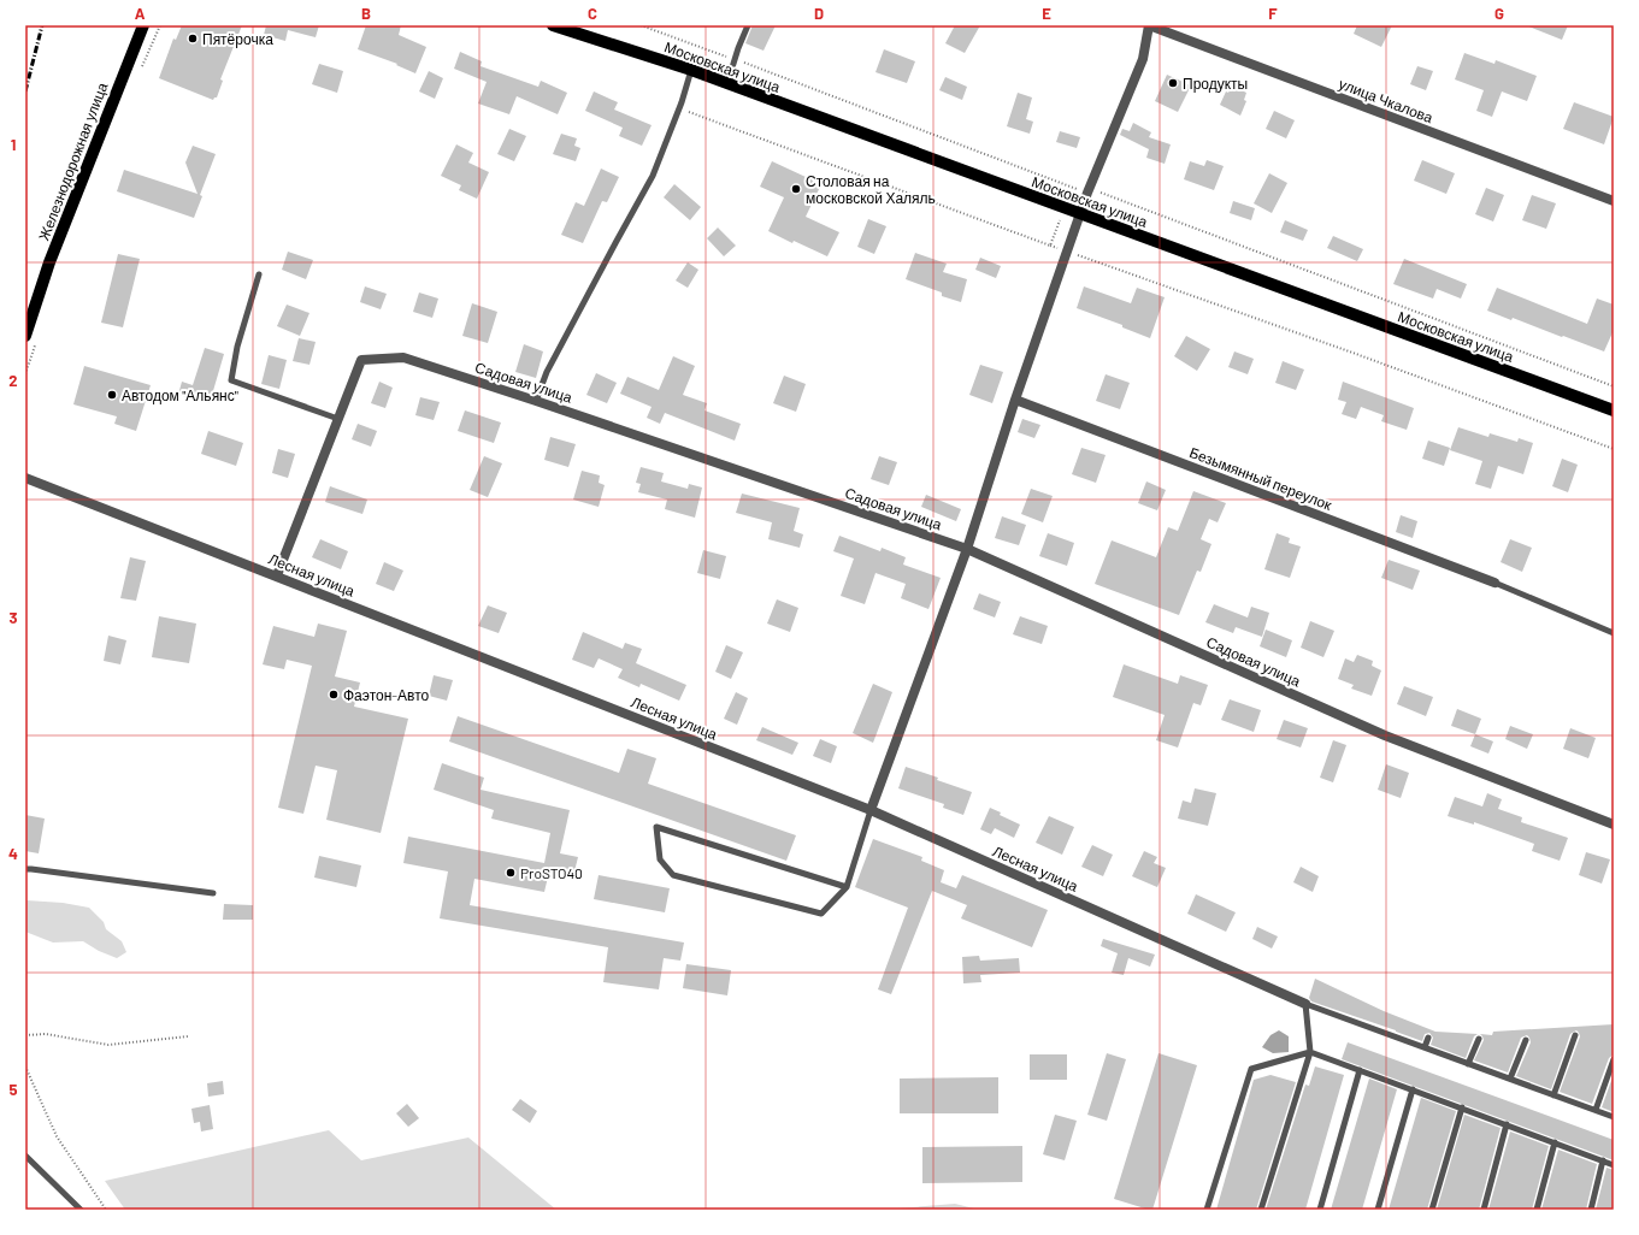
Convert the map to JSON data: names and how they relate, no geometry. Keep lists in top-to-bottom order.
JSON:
{
  "streets": {
    "main road": ["Московская улица", "Железнодорожная улица"],
    "street": [
      "улица Чкалова",
      "Садовая улица",
      "Безымянный переулок",
      "Лесная улица"
    ]
  },
  "crossings": [
    ["Садовая улица", "Лесная улица"]
  ],
  "places": [
    "Пятёрочка",
    "Продукты",
    "Столовая на московской Халяль",
    "Автодом \"Альянс\"",
    "Фаэтон-Авто",
    "ProSTO40"
  ],
  "grid": {
    "columns": [
      "A",
      "B",
      "C",
      "D",
      "E",
      "F",
      "G"
    ],
    "rows": [
      "1",
      "2",
      "3",
      "4",
      "5"
    ]
  }
}
